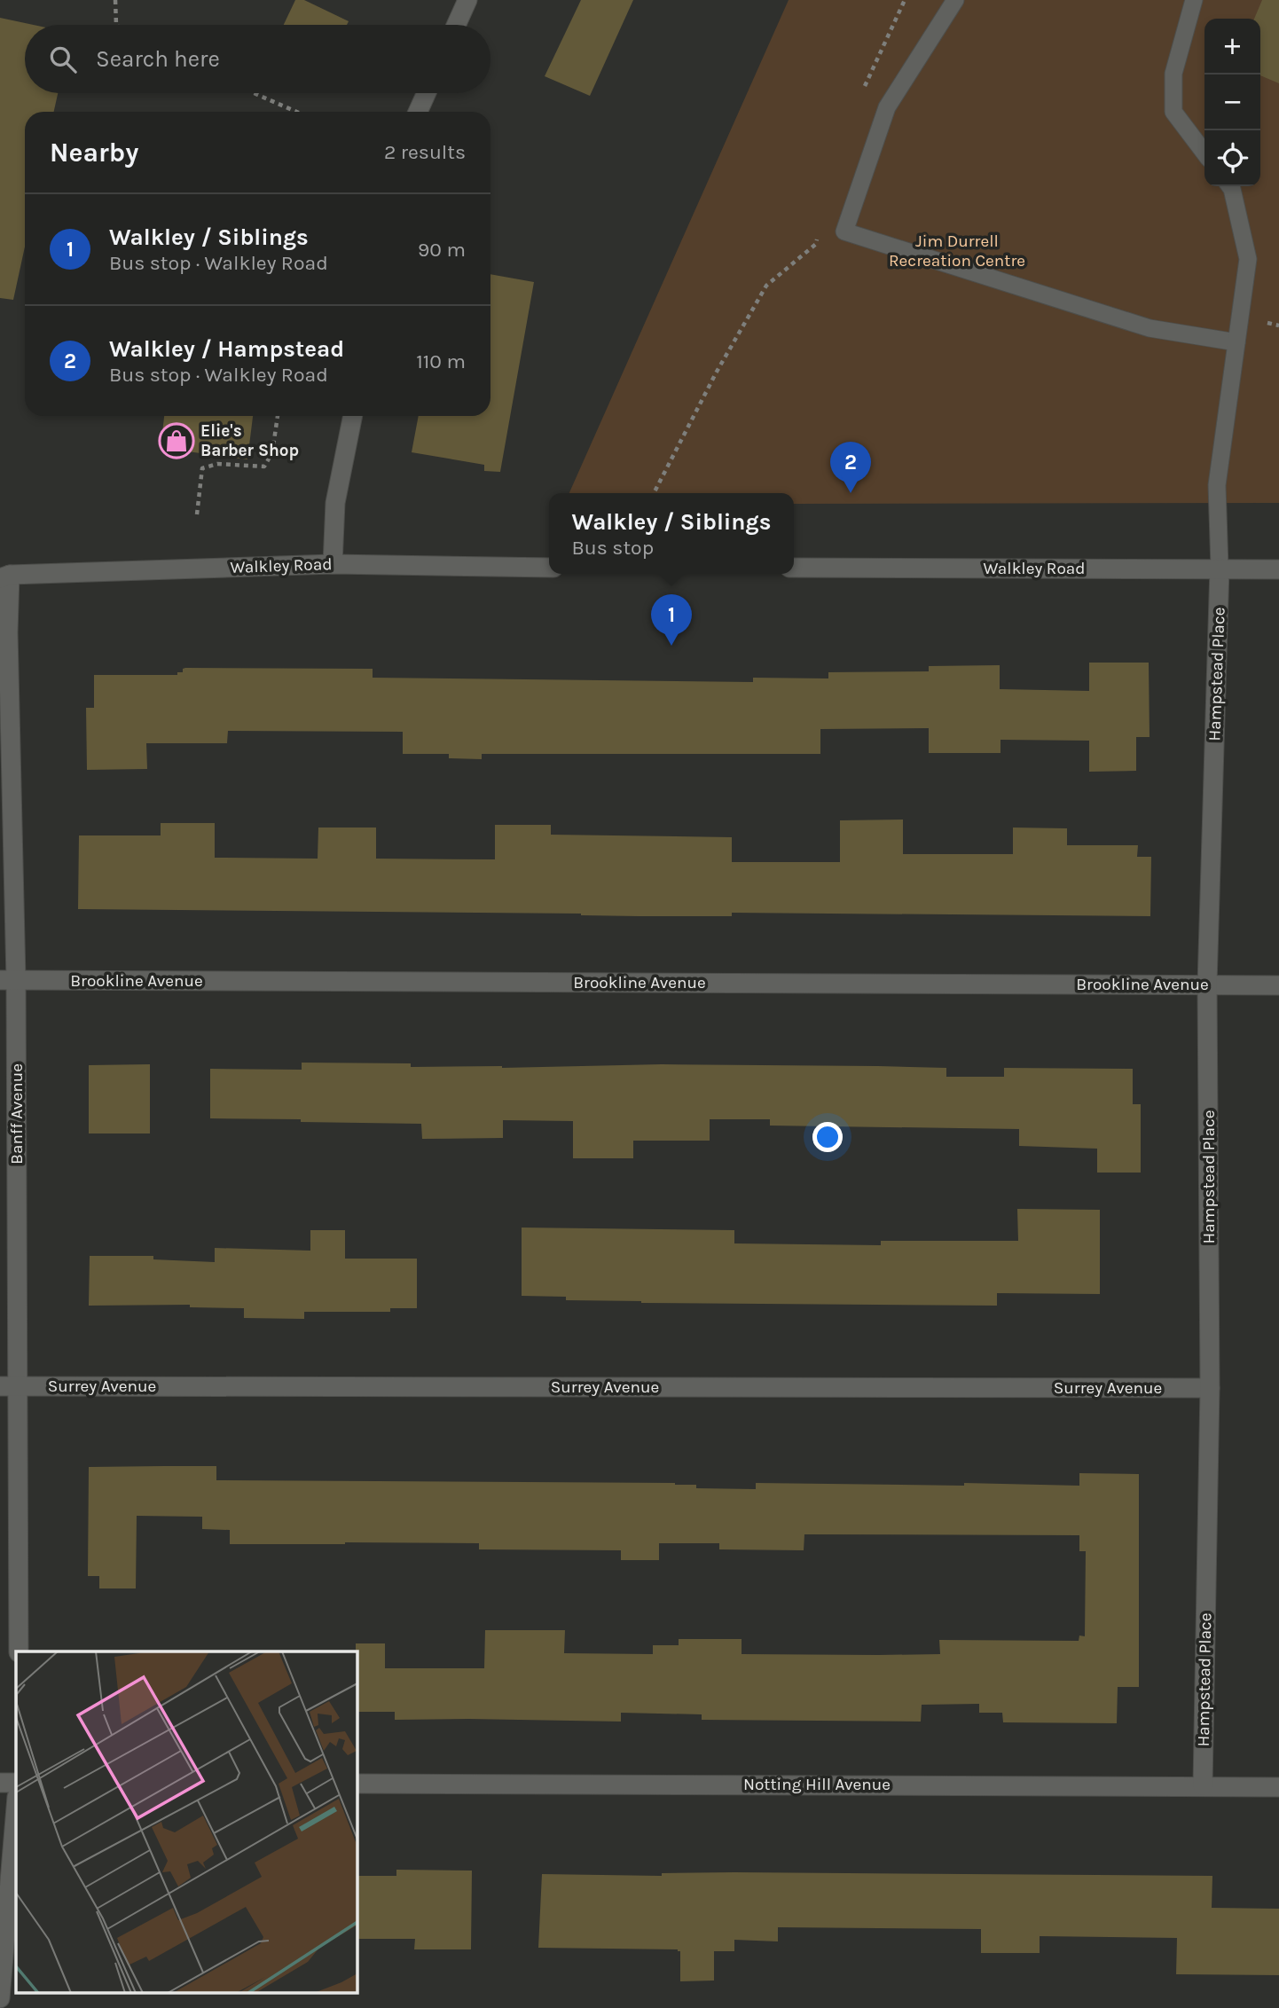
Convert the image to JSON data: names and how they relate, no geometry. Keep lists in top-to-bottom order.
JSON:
{
  "streets": {
    "street": [
      "Walkley Road",
      "Hampstead Place",
      "Brookline Avenue",
      "Banff Avenue",
      "Surrey Avenue",
      "Notting Hill Avenue"
    ]
  },
  "crossings": [
    ["Walkley Road", "Hampstead Place"],
    ["Walkley Road", "Banff Avenue"],
    ["Hampstead Place", "Brookline Avenue"],
    ["Hampstead Place", "Surrey Avenue"],
    ["Hampstead Place", "Notting Hill Avenue"],
    ["Brookline Avenue", "Banff Avenue"],
    ["Banff Avenue", "Surrey Avenue"]
  ],
  "parks": ["Jim Durrell Recreation Centre"],
  "places": {
    "shop": ["Elie's Barber Shop"]
  },
  "page": {
    "map_buttons": ["+", "−"],
    "search": "Search here",
    "heading": ["Nearby", "2 results"],
    "list": [
      {
        "mark": "1",
        "name": "Walkley / Siblings",
        "note": "Bus stop · Walkley Road",
        "value": "90 m"
      },
      {
        "mark": "2",
        "name": "Walkley / Hampstead",
        "note": "Bus stop · Walkley Road",
        "value": "110 m"
      }
    ],
    "pins": ["2", "1"],
    "popup": ["Walkley / Siblings", "Bus stop"]
  }
}
